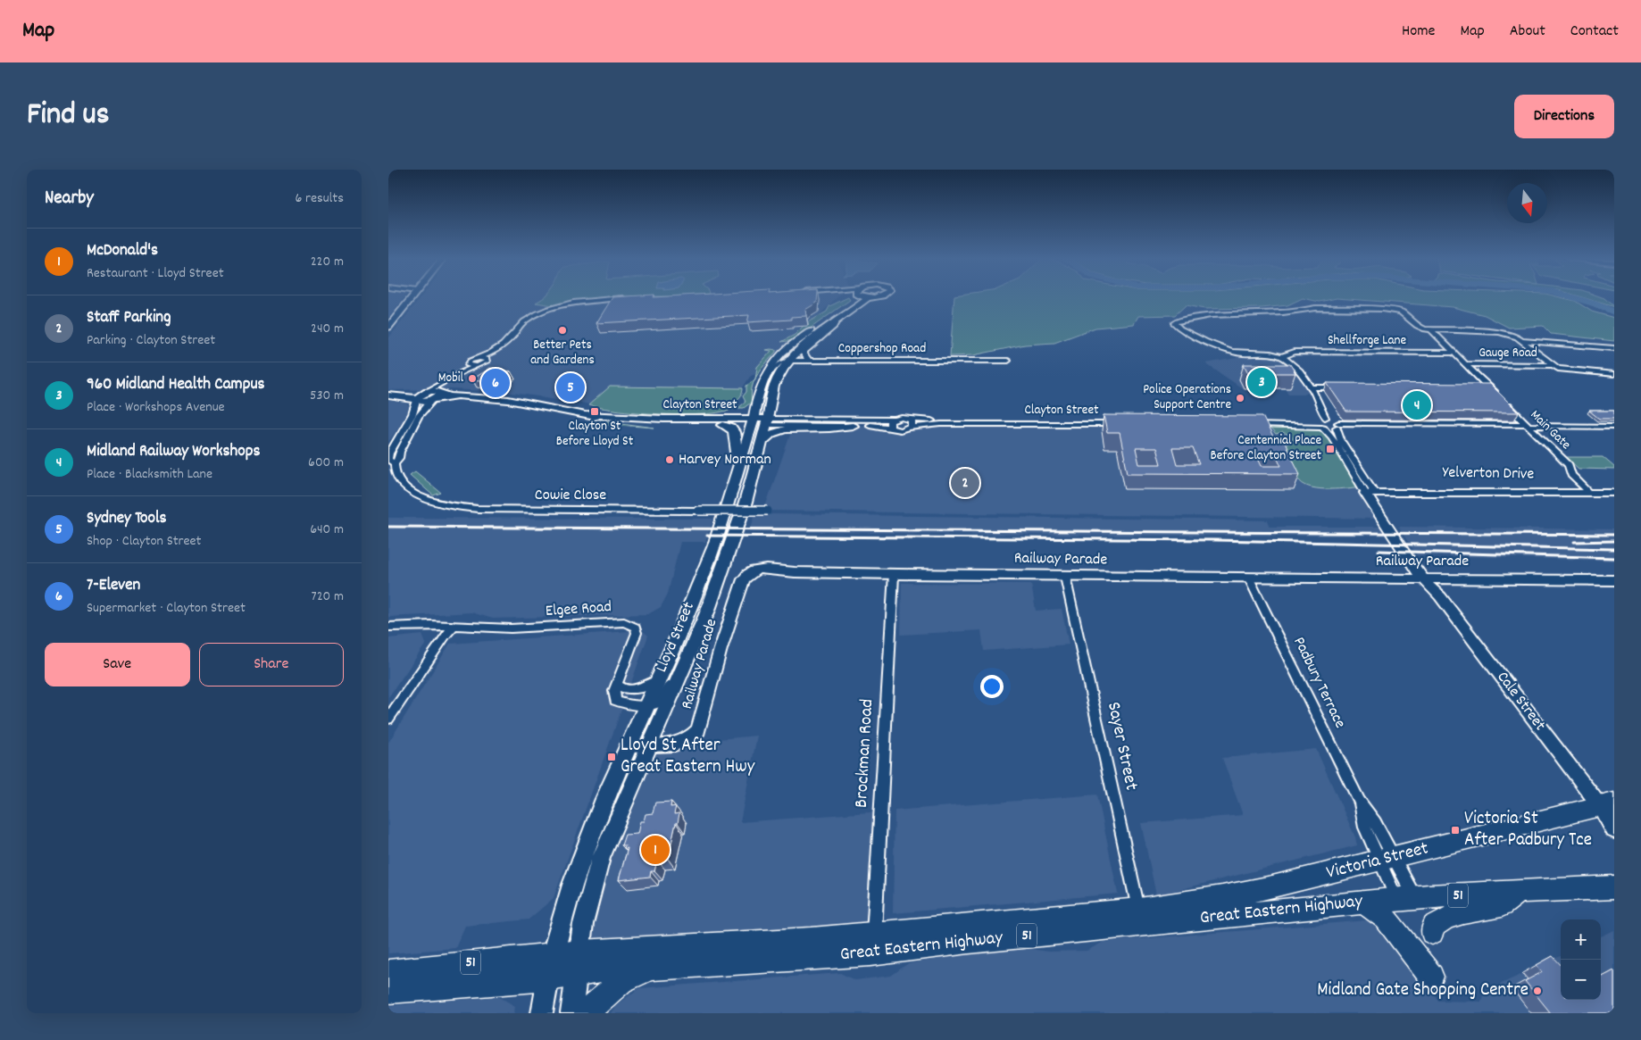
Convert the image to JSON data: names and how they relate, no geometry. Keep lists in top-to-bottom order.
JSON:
{
  "streets": {
    "highway": ["Victoria Street", "51", "Great Eastern Highway"],
    "main road": [
      "Clayton Street",
      "Railway Parade",
      "Lloyd Street",
      "Cale Street"
    ],
    "street": [
      "Shellforge Lane",
      "Coppershop Road",
      "Gauge Road",
      "Main Gate",
      "Yelverton Drive",
      "Cowie Close",
      "Elgee Road",
      "Padbury Terrace",
      "Sayer Street",
      "Brockman Road"
    ]
  },
  "crossings": [
    ["Shellforge Lane", "Main Gate"],
    ["Coppershop Road", "Lloyd Street"],
    ["Gauge Road", "Main Gate"],
    ["Clayton Street", "Cowie Close"],
    ["Clayton Street", "Lloyd Street"],
    ["Main Gate", "Yelverton Drive"],
    ["Yelverton Drive", "Cale Street"],
    ["Railway Parade", "Lloyd Street"],
    ["Railway Parade", "Padbury Terrace"],
    ["Railway Parade", "Cale Street"],
    ["Railway Parade", "Sayer Street"],
    ["Railway Parade", "Brockman Road"],
    ["Elgee Road", "Lloyd Street"],
    ["Lloyd Street", "Great Eastern Highway"],
    ["Padbury Terrace", "Victoria Street"],
    ["Padbury Terrace", "Great Eastern Highway"],
    ["Cale Street", "Victoria Street"],
    ["Sayer Street", "Victoria Street"],
    ["Sayer Street", "Great Eastern Highway"],
    ["Brockman Road", "Great Eastern Highway"],
    ["Victoria Street", "Great Eastern Highway"]
  ],
  "places": {
    "other": [
      "Better Pets and Gardens",
      "Mobil",
      "Police Operations Support Centre",
      "Harvey Norman",
      "Midland Gate Shopping Centre"
    ],
    "transit": [
      "Clayton St Before Lloyd St",
      "Centennial Place Before Clayton Street",
      "Lloyd St After Great Eastern Hwy",
      "Victoria St After Padbury Tce"
    ]
  },
  "north": "bottom",
  "page": {
    "header": "Map",
    "nav": [
      "Home",
      "Map",
      "About",
      "Contact"
    ],
    "title": "Find us",
    "buttons": [
      "Directions",
      ["Save", "Share"]
    ],
    "heading": ["Nearby", "6 results"],
    "list": [
      {
        "mark": "1",
        "name": "McDonald's",
        "note": "Restaurant · Lloyd Street",
        "value": "220 m"
      },
      {
        "mark": "2",
        "name": "Staff Parking",
        "note": "Parking · Clayton Street",
        "value": "240 m"
      },
      {
        "mark": "3",
        "name": "960 Midland Health Campus",
        "note": "Place · Workshops Avenue",
        "value": "530 m"
      },
      {
        "mark": "4",
        "name": "Midland Railway Workshops",
        "note": "Place · Blacksmith Lane",
        "value": "600 m"
      },
      {
        "mark": "5",
        "name": "Sydney Tools",
        "note": "Shop · Clayton Street",
        "value": "640 m"
      },
      {
        "mark": "6",
        "name": "7-Eleven",
        "note": "Supermarket · Clayton Street",
        "value": "720 m"
      }
    ],
    "pins": [
      "3",
      "6",
      "5",
      "4",
      "2",
      "1"
    ],
    "map_buttons": ["+", "−"]
  }
}
